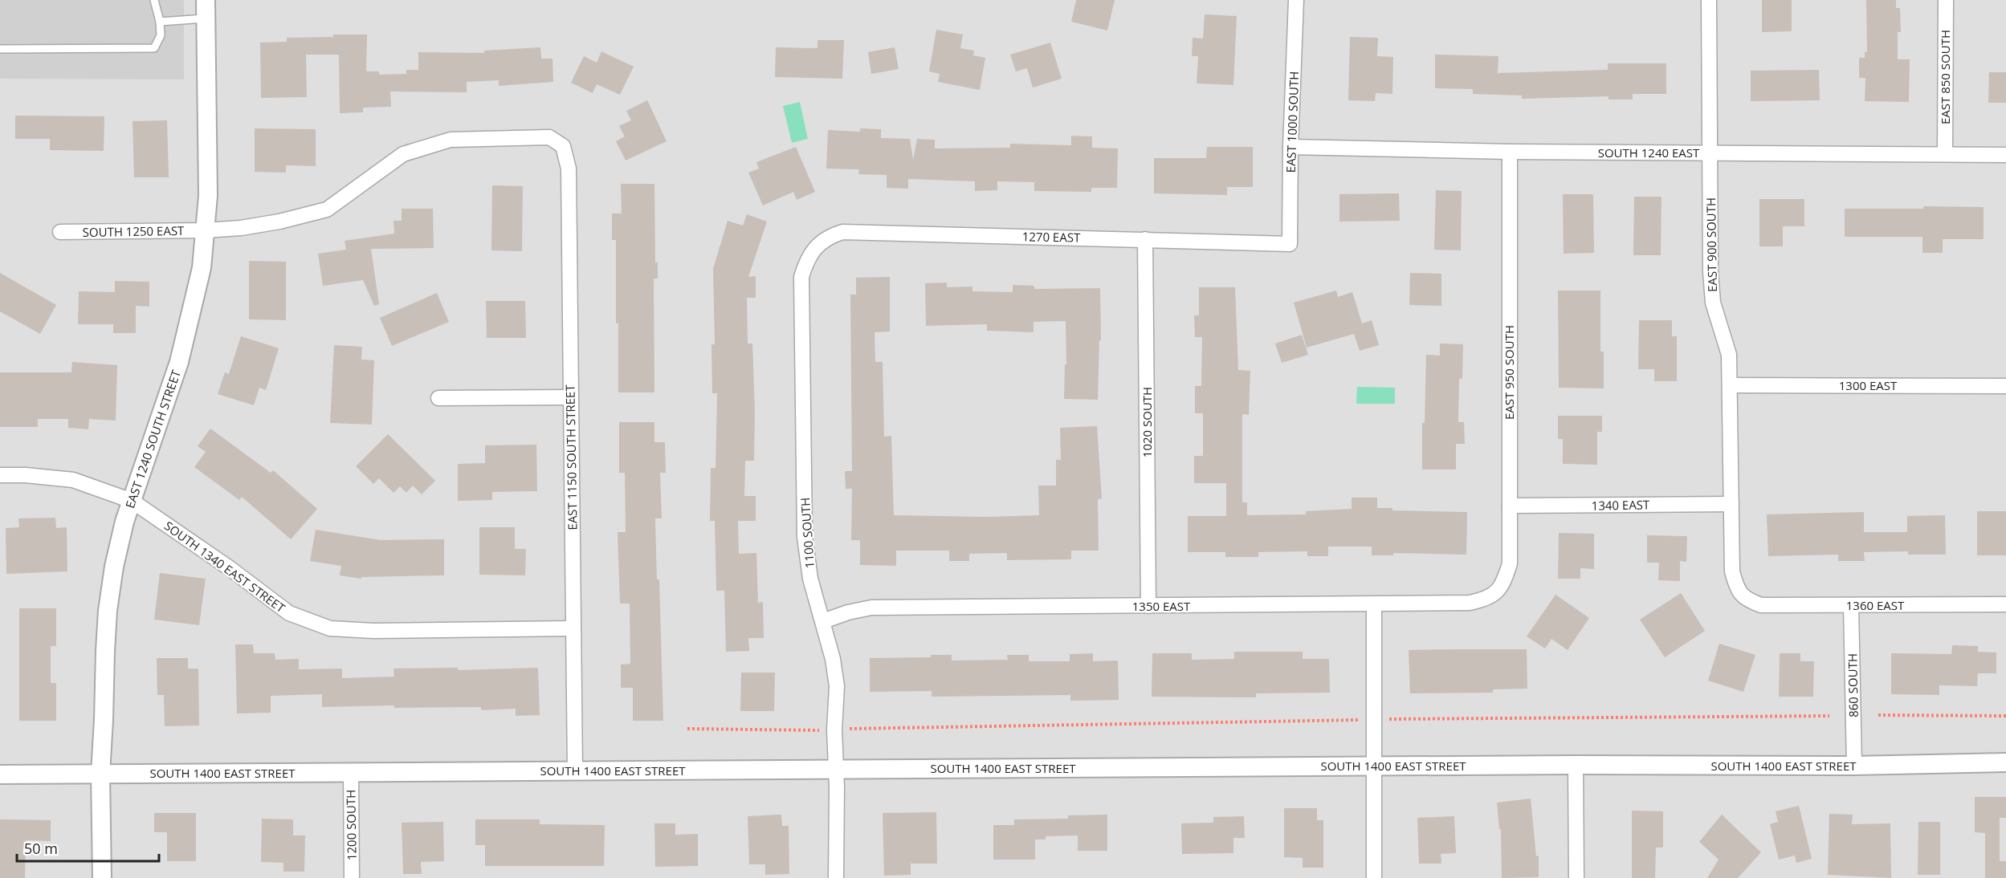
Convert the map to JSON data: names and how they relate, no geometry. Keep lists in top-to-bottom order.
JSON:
{
  "streets": {
    "street": [
      "EAST 850 SOUTH",
      "EAST 1000 SOUTH",
      "SOUTH 1240 EAST",
      "SOUTH 1250 EAST",
      "1270 EAST",
      "EAST 900 SOUTH",
      "EAST 950 SOUTH",
      "1300 EAST",
      "1020 SOUTH",
      "EAST 1240 SOUTH STREET",
      "EAST 1150 SOUTH STREET",
      "1340 EAST",
      "1100 SOUTH",
      "SOUTH 1340 EAST STREET",
      "1360 EAST",
      "1350 EAST",
      "860 SOUTH",
      "SOUTH 1400 EAST STREET",
      "1200 SOUTH"
    ]
  },
  "crossings": [
    ["EAST 850 SOUTH", "SOUTH 1240 EAST"],
    ["EAST 1000 SOUTH", "SOUTH 1240 EAST"],
    ["EAST 1000 SOUTH", "1270 EAST"],
    ["SOUTH 1240 EAST", "EAST 900 SOUTH"],
    ["SOUTH 1240 EAST", "EAST 950 SOUTH"],
    ["SOUTH 1250 EAST", "EAST 1240 SOUTH STREET"],
    ["SOUTH 1250 EAST", "EAST 1150 SOUTH STREET"],
    ["1270 EAST", "1020 SOUTH"],
    ["1270 EAST", "1100 SOUTH"],
    ["EAST 900 SOUTH", "1300 EAST"],
    ["EAST 900 SOUTH", "1340 EAST"],
    ["EAST 900 SOUTH", "1360 EAST"],
    ["EAST 950 SOUTH", "1340 EAST"],
    ["EAST 950 SOUTH", "1350 EAST"],
    ["1020 SOUTH", "1350 EAST"],
    ["EAST 1240 SOUTH STREET", "SOUTH 1340 EAST STREET"],
    ["EAST 1240 SOUTH STREET", "SOUTH 1400 EAST STREET"],
    ["EAST 1150 SOUTH STREET", "SOUTH 1340 EAST STREET"],
    ["EAST 1150 SOUTH STREET", "SOUTH 1400 EAST STREET"],
    ["1100 SOUTH", "1350 EAST"],
    ["1100 SOUTH", "SOUTH 1400 EAST STREET"],
    ["1360 EAST", "860 SOUTH"],
    ["860 SOUTH", "SOUTH 1400 EAST STREET"],
    ["SOUTH 1400 EAST STREET", "1200 SOUTH"]
  ],
  "scale_bar": "50 m"
}
